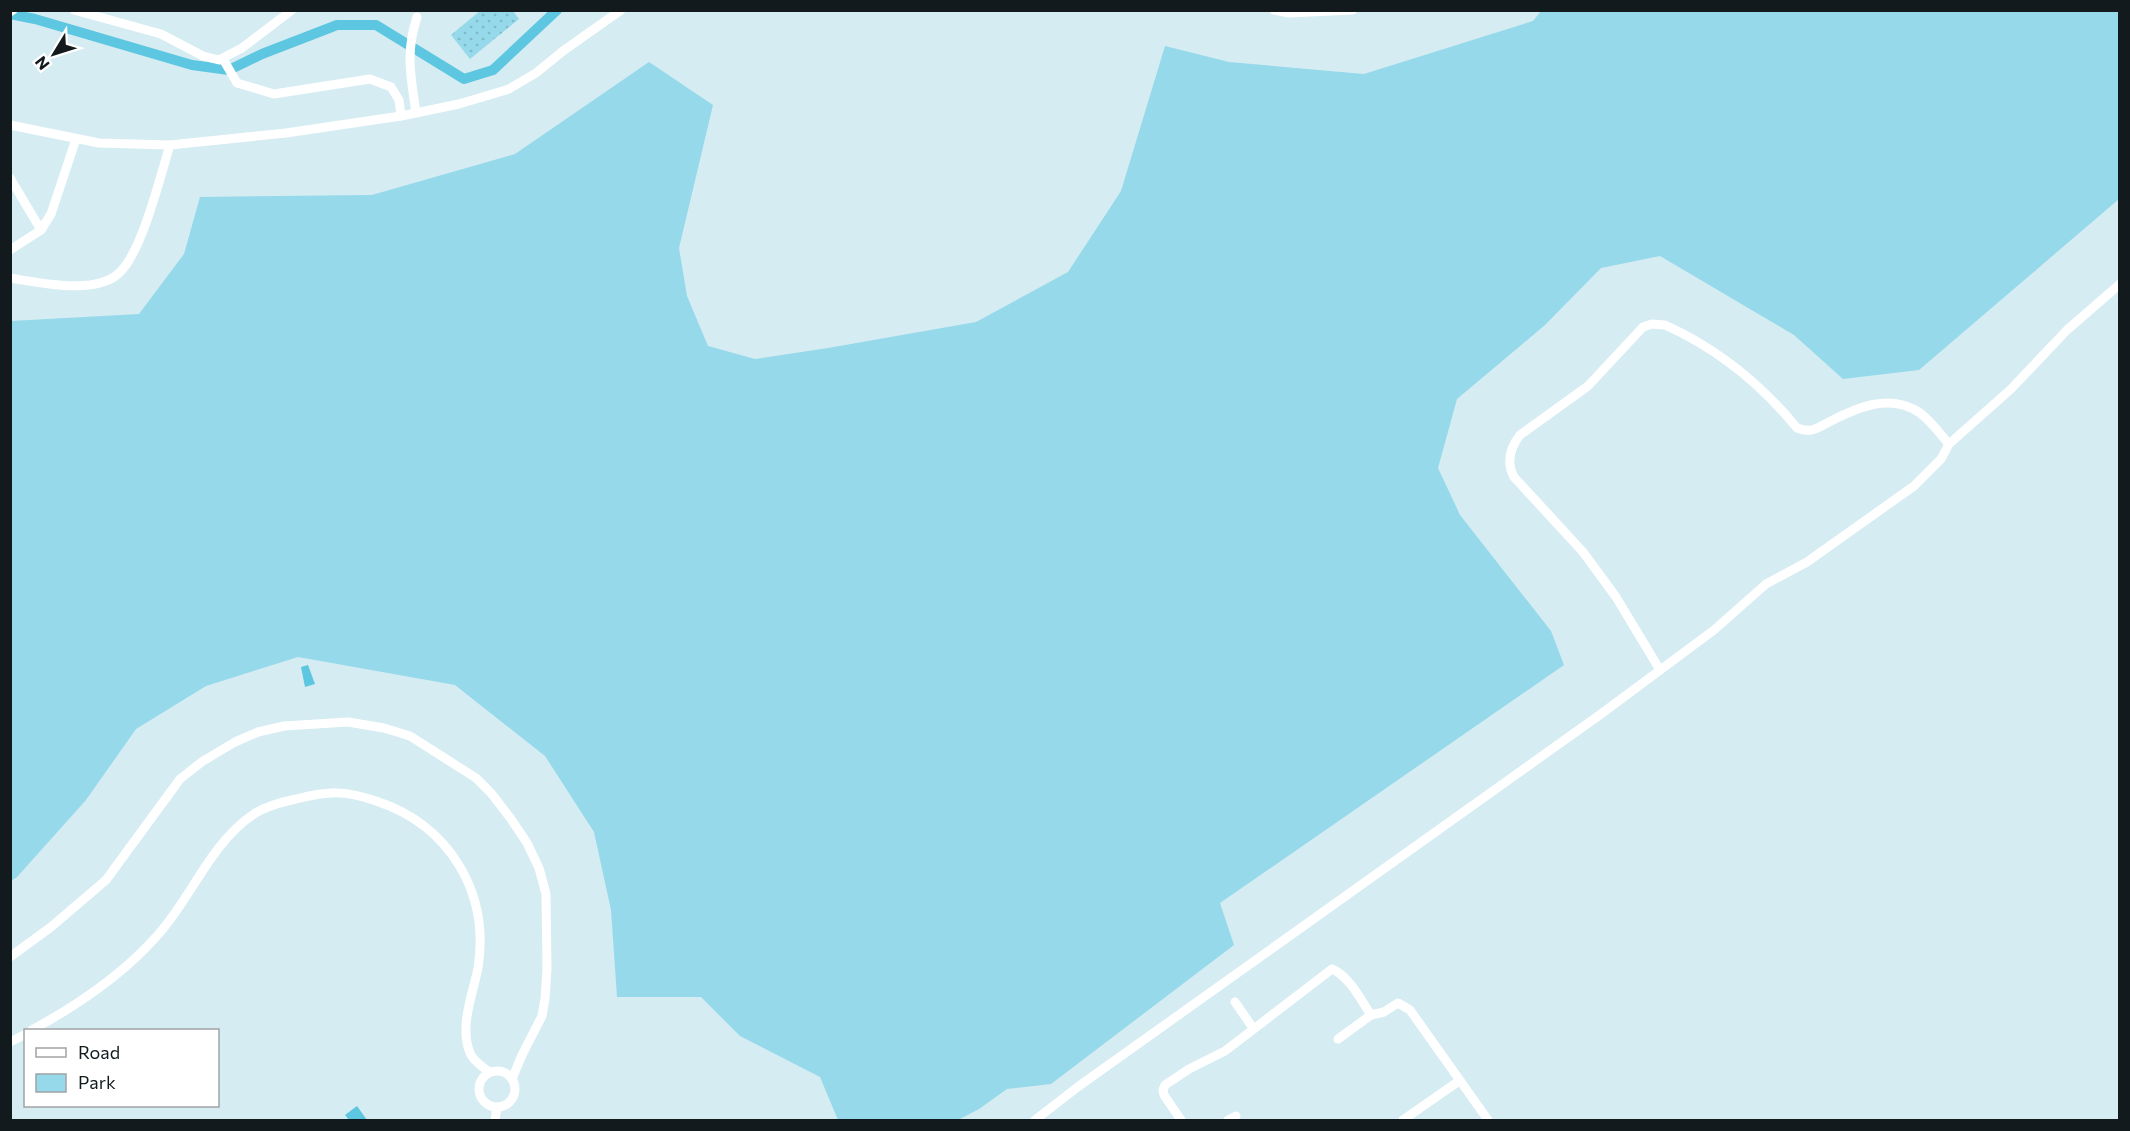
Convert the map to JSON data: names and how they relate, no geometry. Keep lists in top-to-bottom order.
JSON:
{
  "legend": ["Road", "Park"],
  "north": "bottom left"
}
